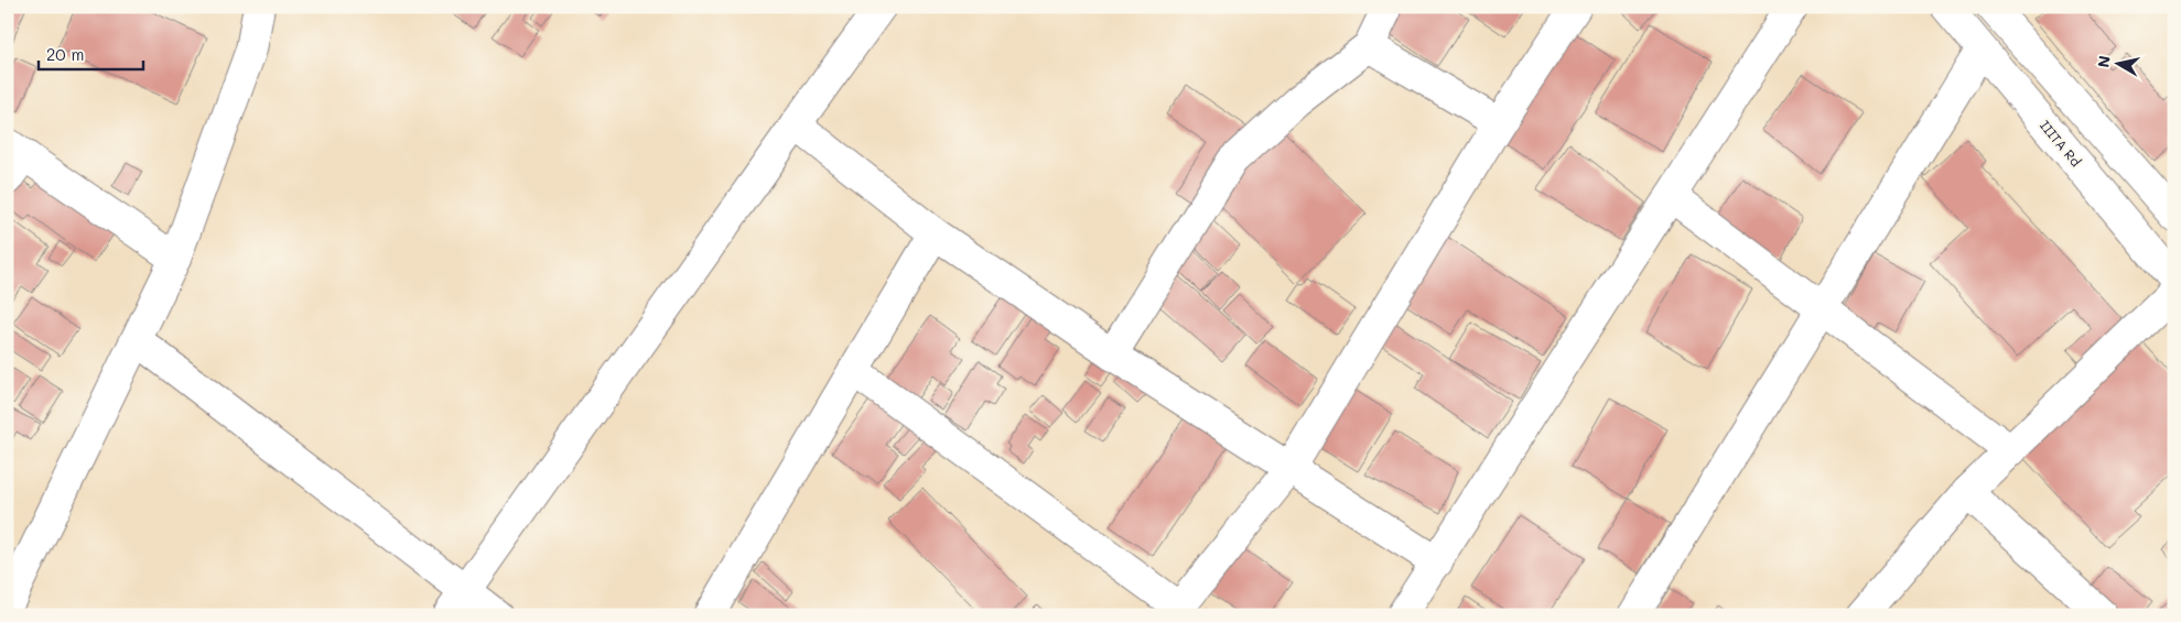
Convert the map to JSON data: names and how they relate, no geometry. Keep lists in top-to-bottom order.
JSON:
{
  "streets": {
    "street": ["IIITA Rd"]
  },
  "scale_bar": "20 m",
  "north": "left"
}
